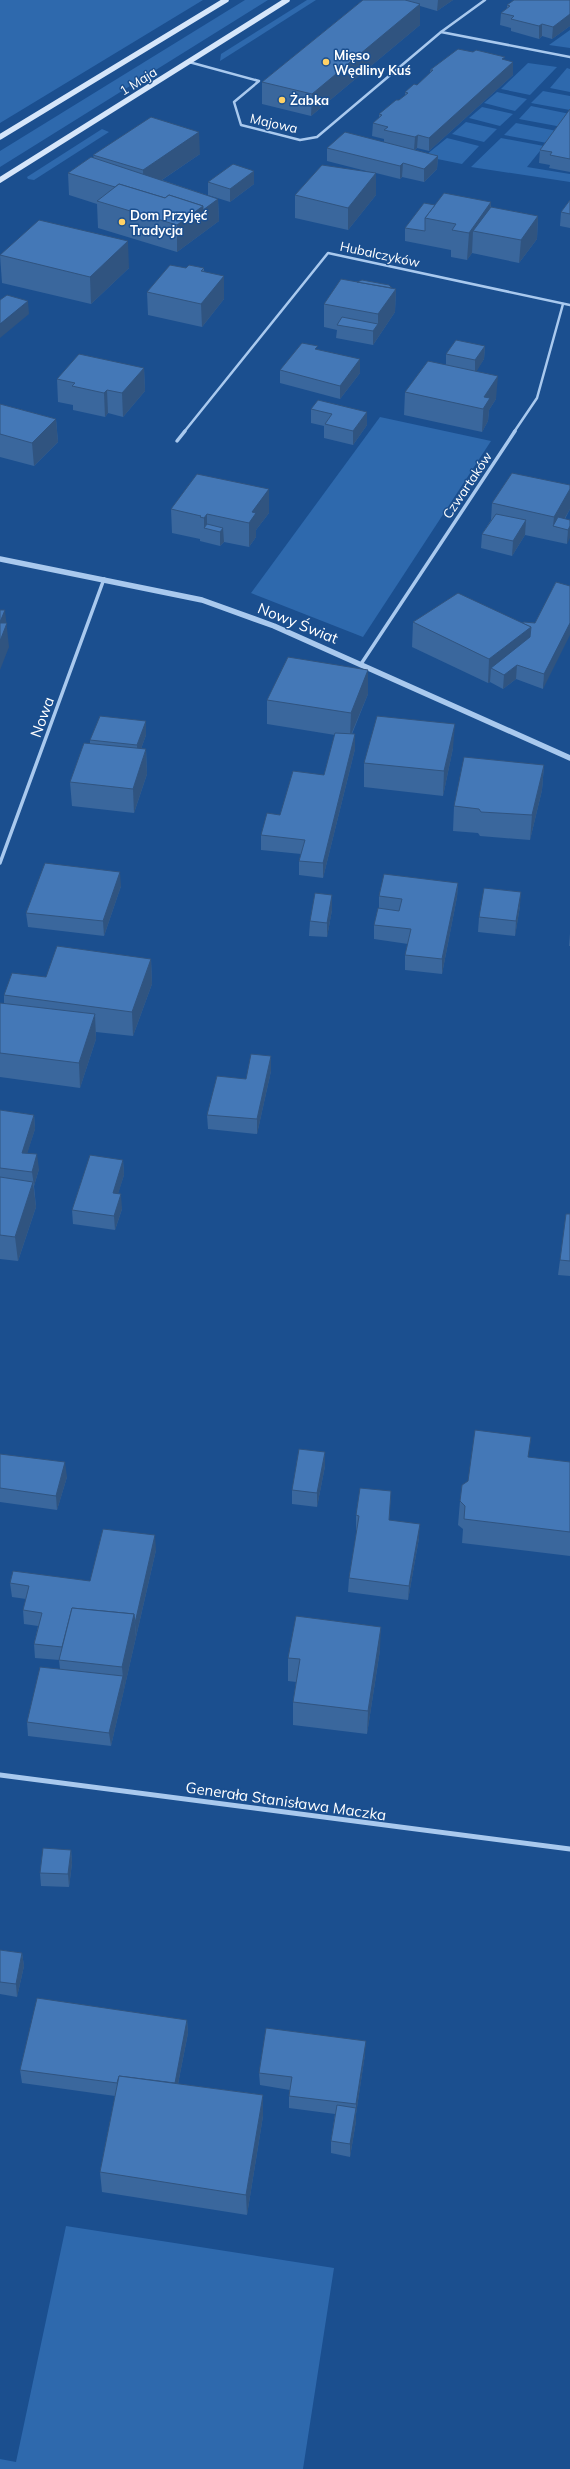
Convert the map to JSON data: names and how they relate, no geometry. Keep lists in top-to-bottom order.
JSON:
{
  "streets": {
    "main road": ["1 Maja"],
    "street": [
      "Majowa",
      "Hubalczyków",
      "Czwartaków",
      "Nowy Świat",
      "Nowa",
      "Generała Stanisława Maczka"
    ]
  },
  "crossings": [
    ["1 Maja", "Majowa"],
    ["Hubalczyków", "Czwartaków"],
    ["Czwartaków", "Nowy Świat"],
    ["Nowy Świat", "Nowa"]
  ],
  "places": ["Mięso Wędliny Kuś", "Żabka", "Dom Przyjęć Tradycja"]
}
